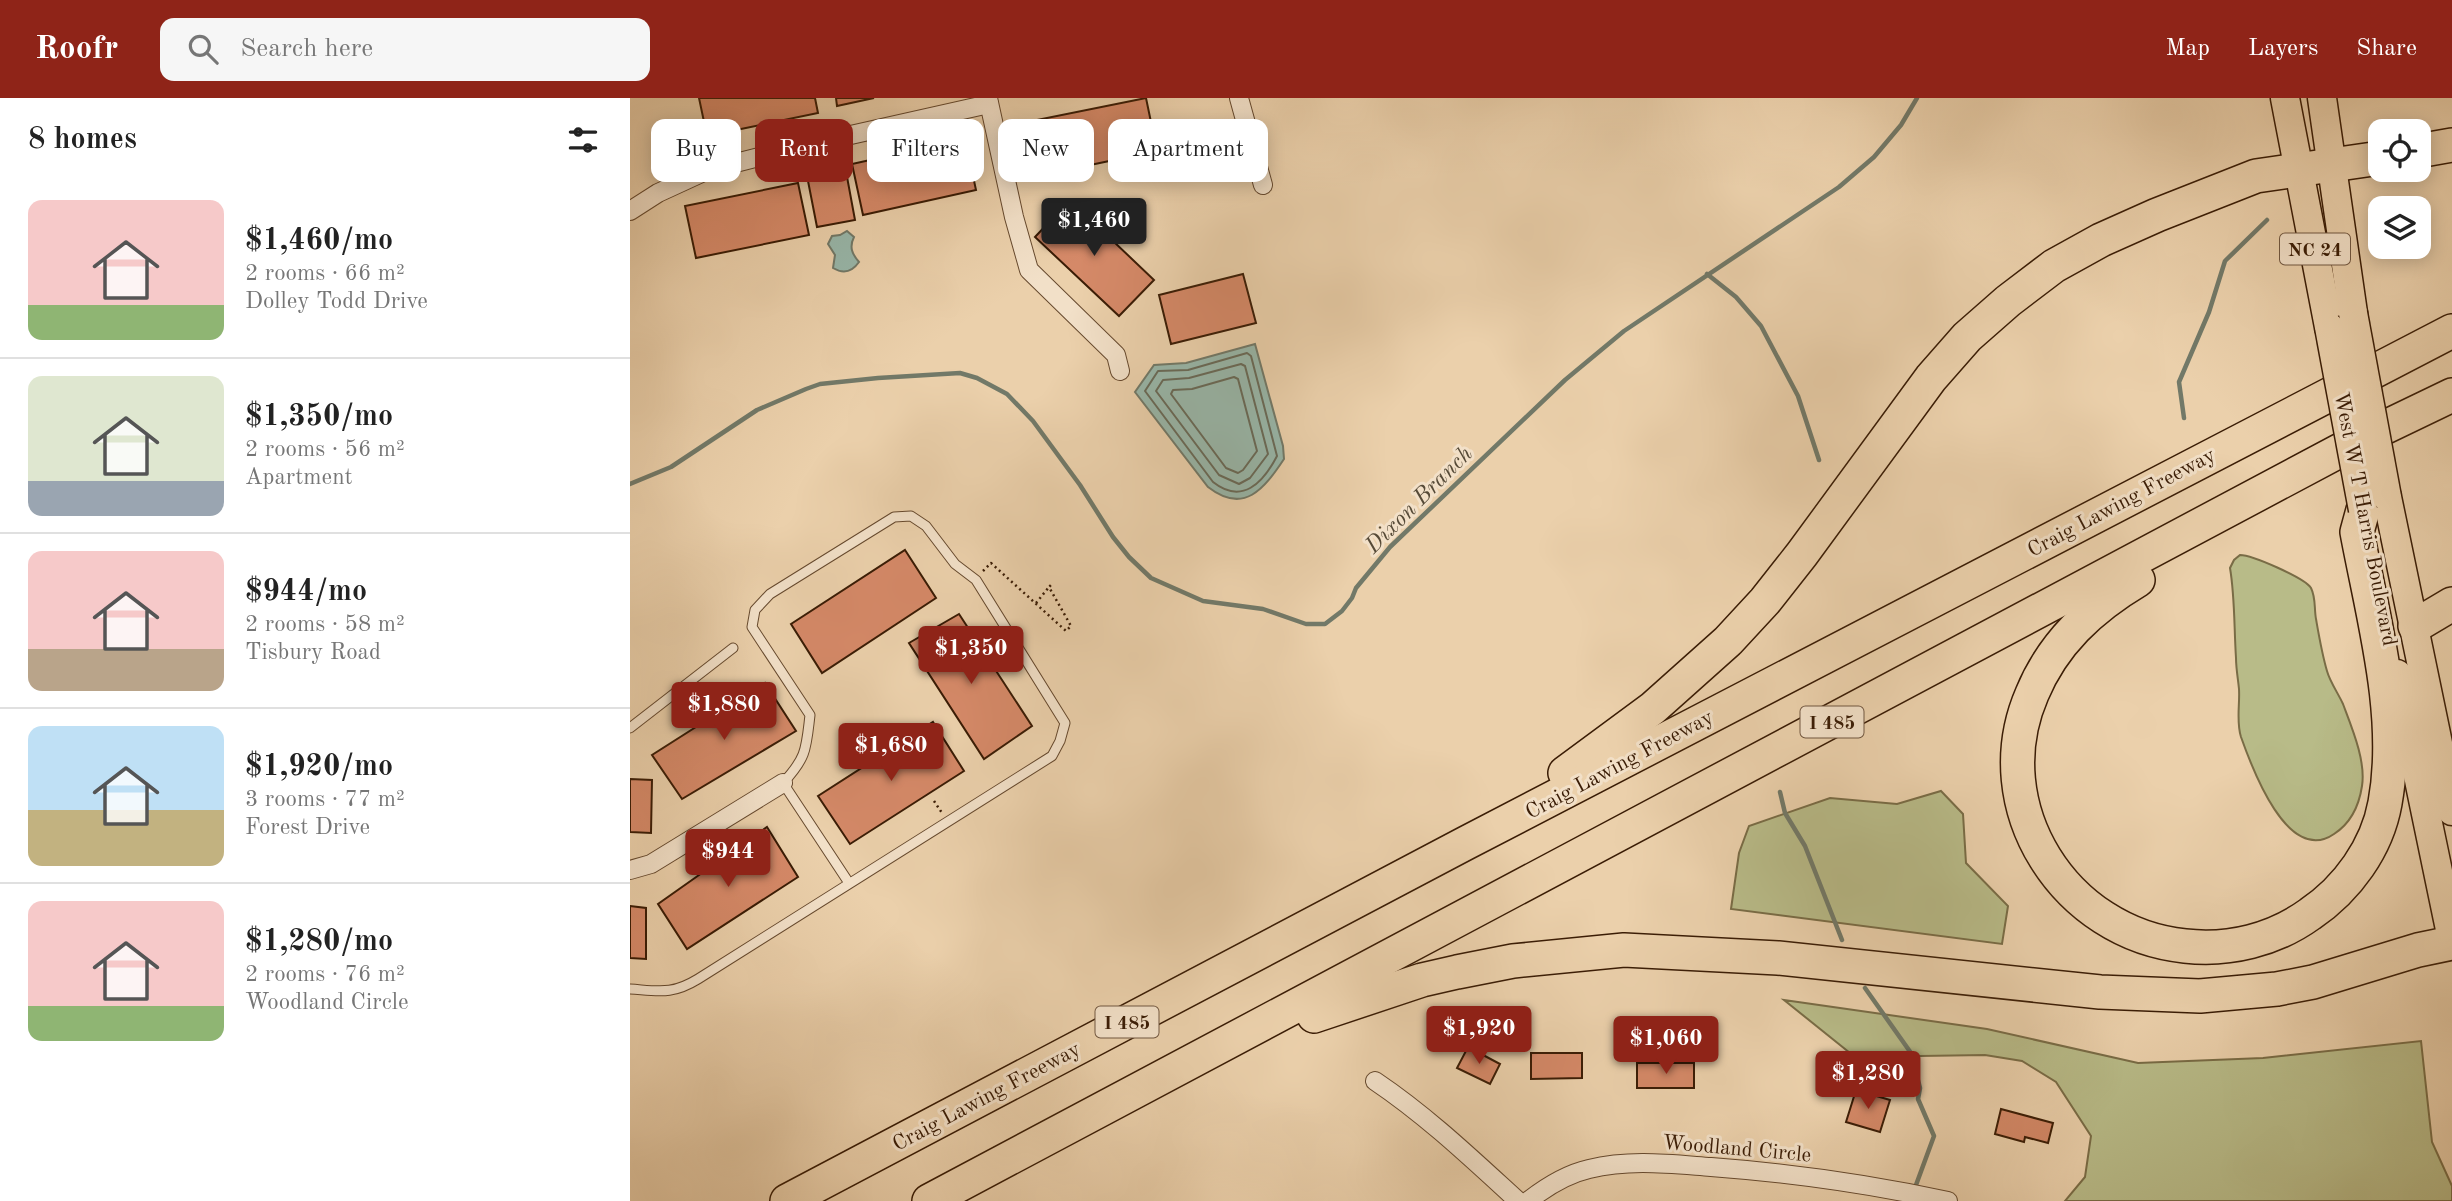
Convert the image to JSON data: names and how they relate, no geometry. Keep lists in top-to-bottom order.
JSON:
{
  "streets": {
    "highway": ["Craig Lawing Freeway", "I 485"],
    "main road": ["NC 24", "West W T Harris Boulevard"],
    "street": ["Woodland Circle"]
  },
  "water": ["Dixon Branch"],
  "page": {
    "header": "Roofr",
    "search": "Search here",
    "nav": ["Map", "Layers", "Share"],
    "heading": "8 homes",
    "chip": [
      "Buy",
      "Rent",
      "Filters",
      "New",
      "Apartment"
    ],
    "list": [
      {
        "name": "$1,460/mo",
        "note": "2 rooms · 66 m² · Dolley Todd Drive"
      },
      {
        "name": "$1,350/mo",
        "note": "2 rooms · 56 m² · Apartment"
      },
      {
        "name": "$944/mo",
        "note": "2 rooms · 58 m² · Tisbury Road"
      },
      {
        "name": "$1,920/mo",
        "note": "3 rooms · 77 m² · Forest Drive"
      },
      {
        "name": "$1,280/mo",
        "note": "2 rooms · 76 m² · Woodland Circle"
      }
    ],
    "price": [
      "$1,460",
      "$1,350",
      "$1,880",
      "$1,680",
      "$944",
      "$1,920",
      "$1,060",
      "$1,280"
    ]
  }
}
